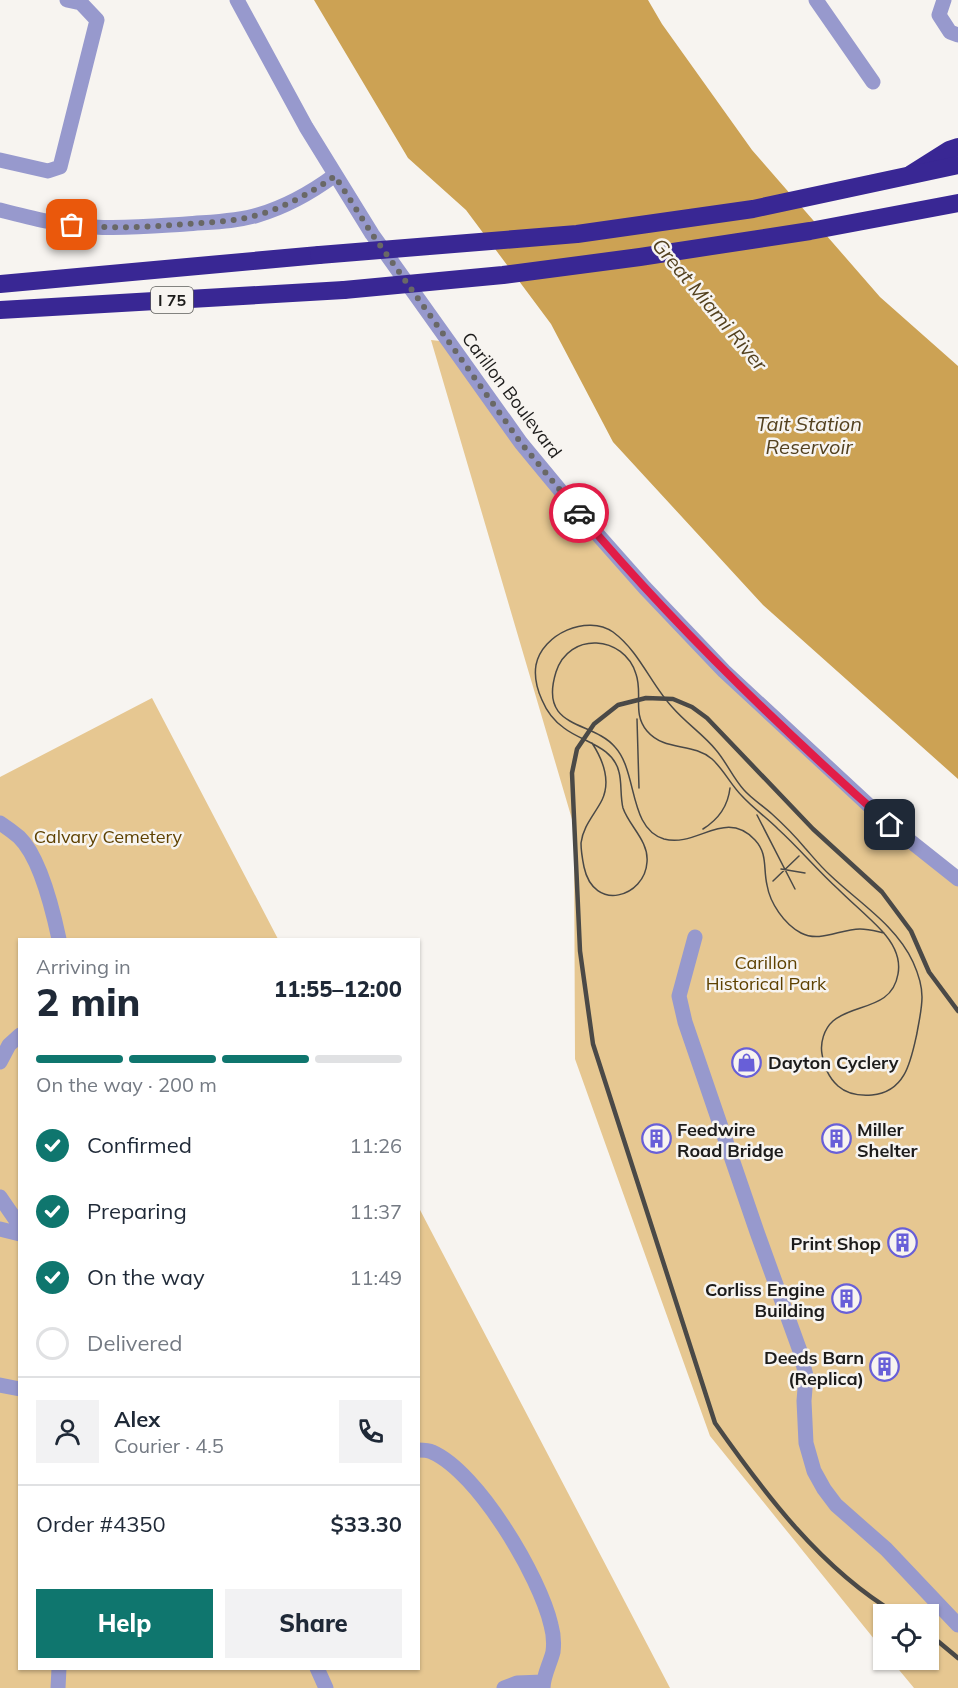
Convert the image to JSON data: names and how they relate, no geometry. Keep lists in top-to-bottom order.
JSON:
{
  "streets": {
    "highway": ["I 75"],
    "street": ["Carillon Boulevard"]
  },
  "water": ["Great Miami River", "Tait Station Reservoir"],
  "parks": ["Calvary Cemetery", "Carillon Historical Park"],
  "places": {
    "shop": ["Dayton Cyclery"],
    "building": [
      "Feedwire Road Bridge",
      "Miller Shelter",
      "Print Shop",
      "Corliss Engine Building",
      "Deeds Barn (Replica)"
    ]
  },
  "page": {
    "heading": ["2 min", "Arriving in", "11:55–12:00"],
    "panel": [
      "Alex",
      "Courier · 4.5",
      "Order #4350",
      "$33.30"
    ],
    "bar": "On the way · 200 m",
    "list": [
      ["Confirmed", "11:26"],
      ["Preparing", "11:37"],
      ["On the way", "11:49"],
      "Delivered"
    ],
    "buttons": ["Help", "Share"]
  }
}
